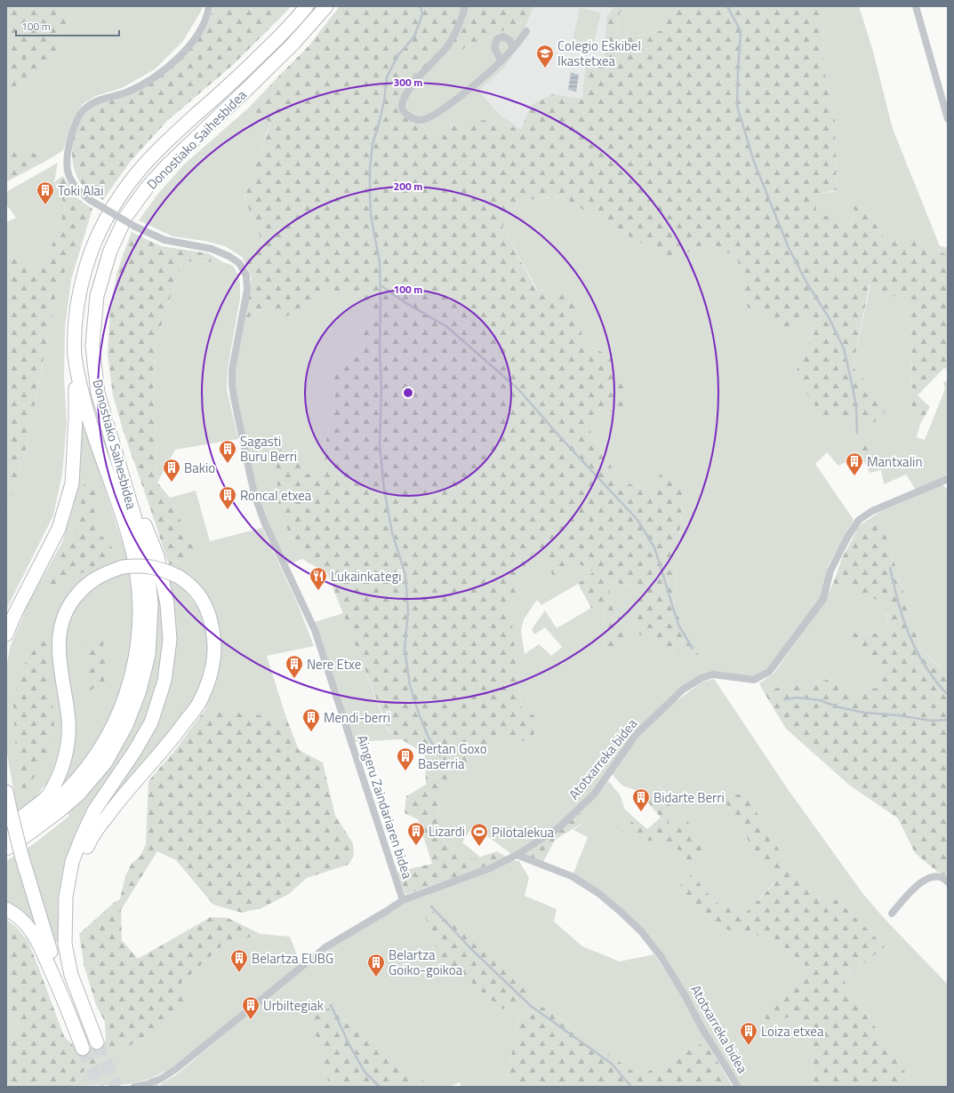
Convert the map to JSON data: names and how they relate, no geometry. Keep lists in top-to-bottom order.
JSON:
{
  "streets": {
    "highway": ["Donostiako Saihesbidea"],
    "street": ["Atotxarreka bidea", "Aingeru Zaindariaren bidea"]
  },
  "crossings": [
    ["Atotxarreka bidea", "Aingeru Zaindariaren bidea"]
  ],
  "places": {
    "school or university": ["Colegio Eskibel Ikastetxea"],
    "building": [
      "Toki Alai",
      "Sagasti Buru Berri",
      "Mantxalin",
      "Bakio",
      "Roncal etxea",
      "Nere Etxe",
      "Mendi-berri",
      "Bertan Goxo Baserria",
      "Bidarte Berri",
      "Lizardi",
      "Belartza EUBG",
      "Belartza Goiko-goikoa",
      "Urbiltegiak",
      "Loiza etxea"
    ],
    "restaurant": ["Lukainkategi"],
    "sports": ["Pilotalekua"]
  },
  "scale_bar": "100 m",
  "rings": ["300 m", "200 m", "100 m"]
}
